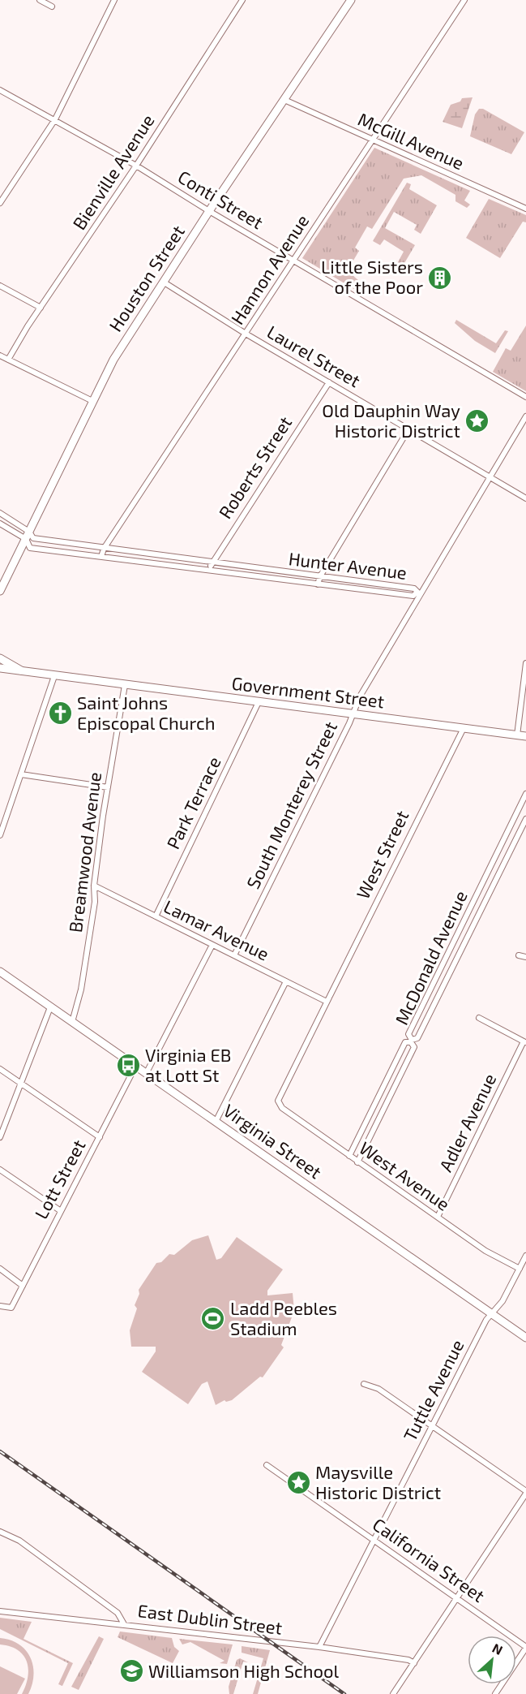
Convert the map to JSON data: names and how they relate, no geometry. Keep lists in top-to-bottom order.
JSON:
{
  "streets": {
    "street": [
      "McGill Avenue",
      "Bienville Avenue",
      "Conti Street",
      "Hannon Avenue",
      "Houston Street",
      "Laurel Street",
      "Roberts Street",
      "Hunter Avenue",
      "Government Street",
      "Park Terrace",
      "South Monterey Street",
      "Breamwood Avenue",
      "West Street",
      "Lamar Avenue",
      "McDonald Avenue",
      "Adler Avenue",
      "Virginia Street",
      "West Avenue",
      "Lott Street",
      "Tuttle Avenue",
      "California Street",
      "East Dublin Street"
    ]
  },
  "crossings": [
    ["McGill Avenue", "Hannon Avenue"],
    ["McGill Avenue", "Houston Street"],
    ["Bienville Avenue", "Conti Street"],
    ["Conti Street", "Hannon Avenue"],
    ["Conti Street", "Houston Street"],
    ["Hannon Avenue", "Laurel Street"],
    ["Hannon Avenue", "Hunter Avenue"],
    ["Houston Street", "Laurel Street"],
    ["Houston Street", "Hunter Avenue"],
    ["Laurel Street", "Roberts Street"],
    ["Laurel Street", "South Monterey Street"],
    ["Roberts Street", "Hunter Avenue"],
    ["Hunter Avenue", "South Monterey Street"],
    ["Government Street", "Park Terrace"],
    ["Government Street", "South Monterey Street"],
    ["Government Street", "Breamwood Avenue"],
    ["Government Street", "West Street"],
    ["Park Terrace", "Lamar Avenue"],
    ["South Monterey Street", "Lamar Avenue"],
    ["Breamwood Avenue", "Lamar Avenue"],
    ["Breamwood Avenue", "Virginia Street"],
    ["West Street", "Lamar Avenue"],
    ["West Street", "West Avenue"],
    ["McDonald Avenue", "West Avenue"],
    ["Adler Avenue", "West Avenue"],
    ["Virginia Street", "Lott Street"],
    ["Virginia Street", "Tuttle Avenue"],
    ["West Avenue", "Tuttle Avenue"],
    ["Tuttle Avenue", "California Street"],
    ["Tuttle Avenue", "East Dublin Street"]
  ],
  "places": {
    "building": ["Little Sisters of the Poor"],
    "place": ["Old Dauphin Way Historic District", "Maysville Historic District"],
    "church": ["Saint Johns Episcopal Church"],
    "bus stop": ["Virginia EB at Lott St"],
    "sports": ["Ladd Peebles Stadium"],
    "school or university": ["Williamson High School"]
  },
  "north": "top right"
}
